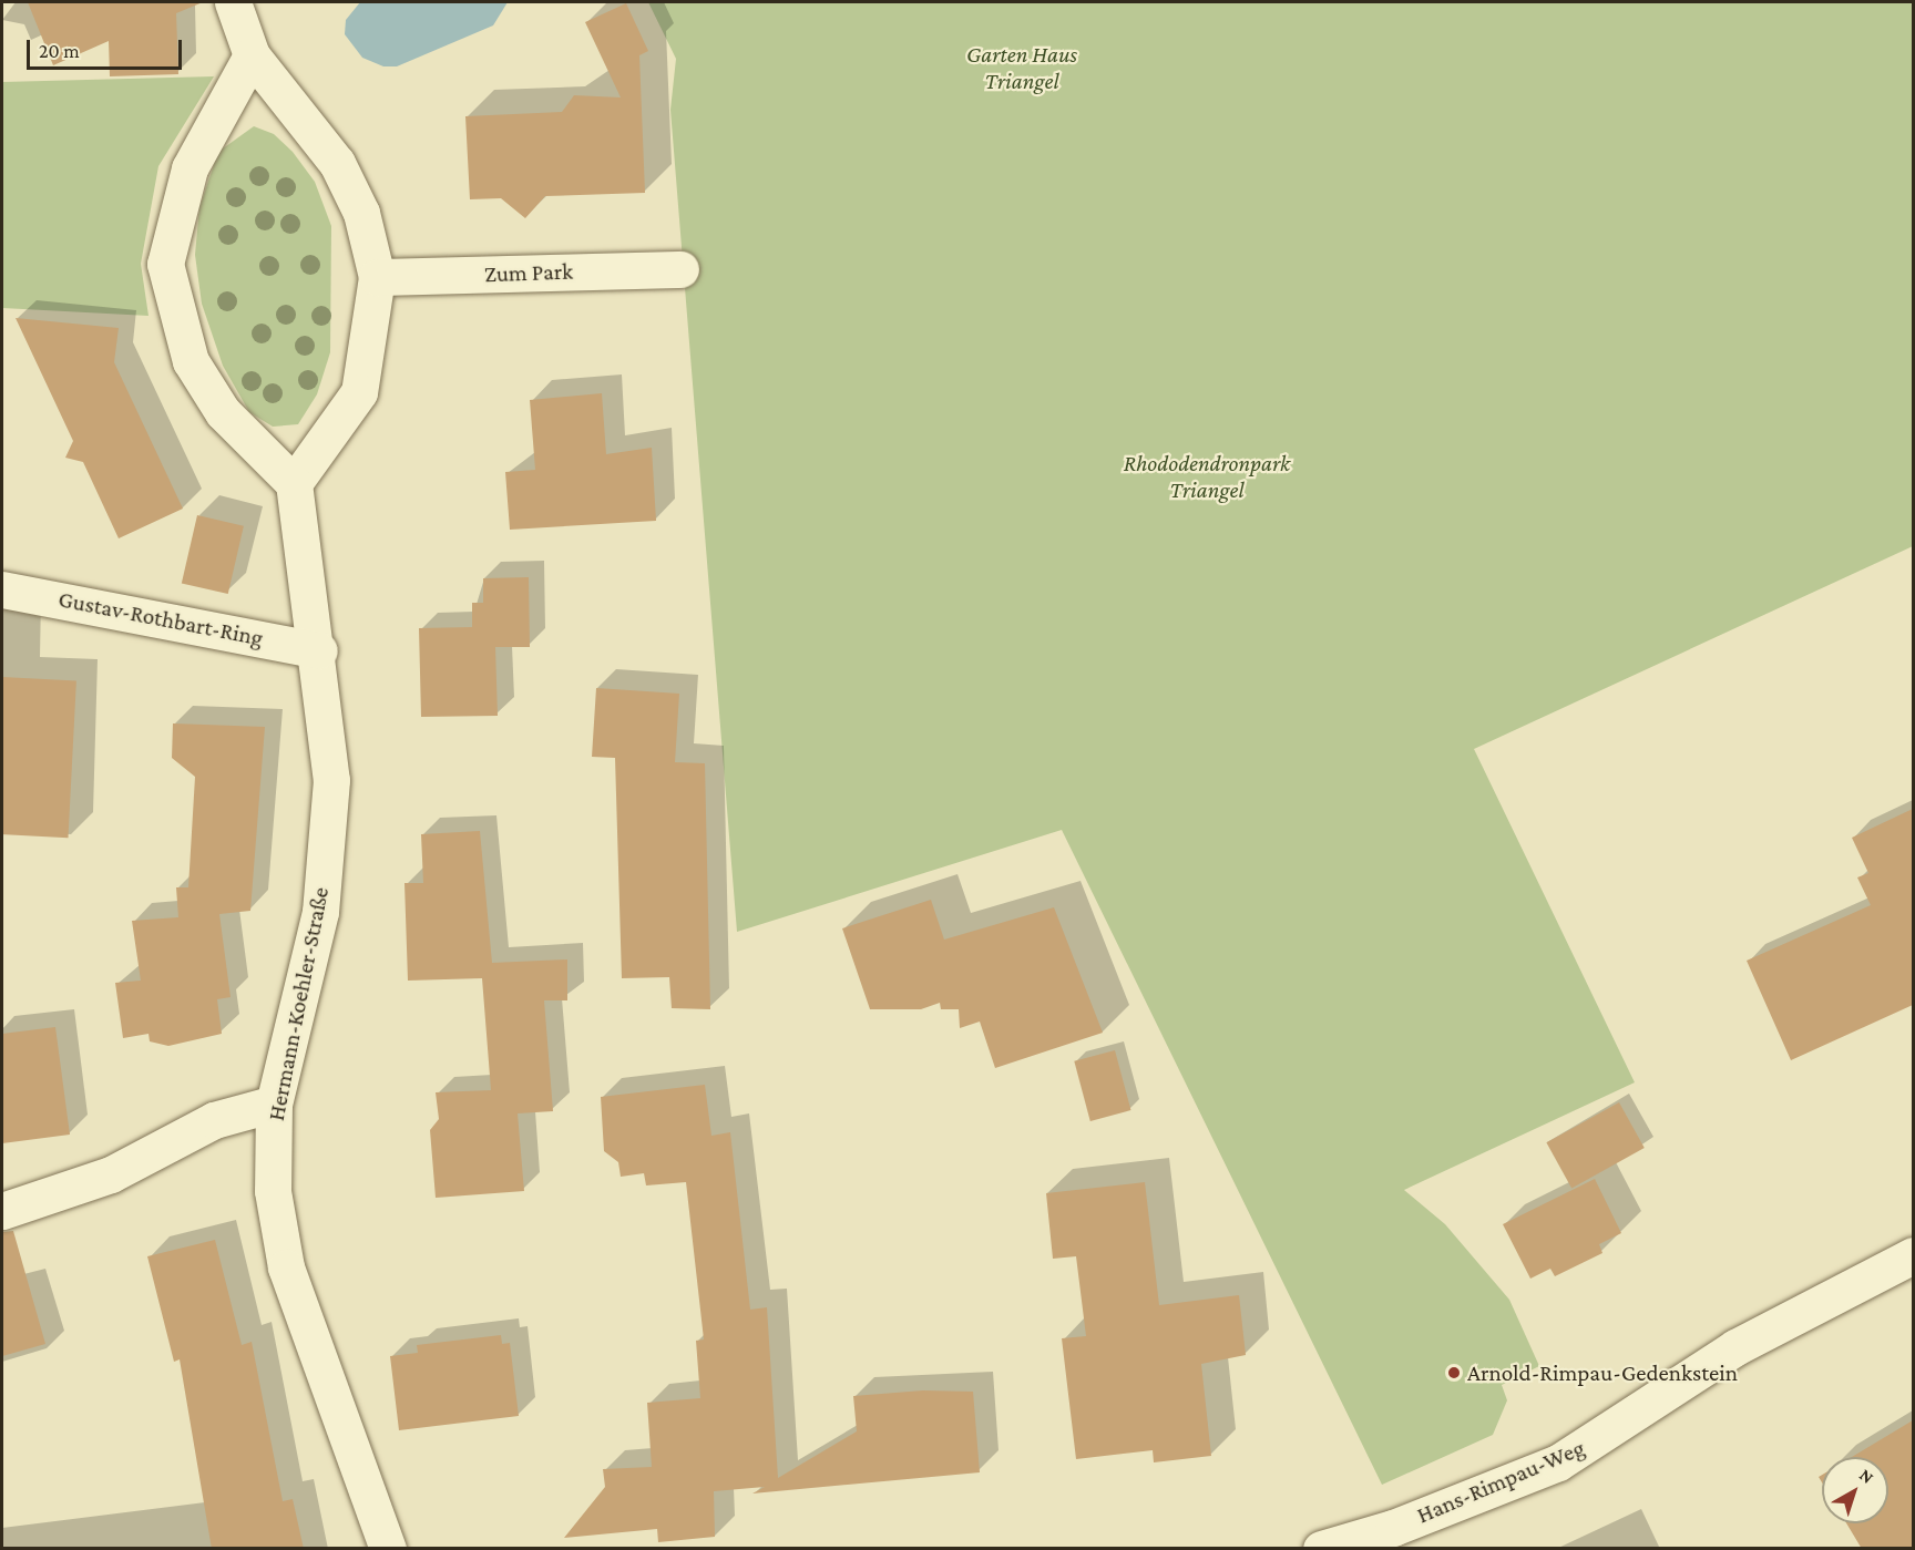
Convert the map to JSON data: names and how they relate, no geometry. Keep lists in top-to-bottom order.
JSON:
{
  "streets": {
    "street": [
      "Zum Park",
      "Gustav-Rothbart-Ring",
      "Hermann-Koehler-Straße",
      "Hans-Rimpau-Weg"
    ]
  },
  "crossings": [
    ["Gustav-Rothbart-Ring", "Hermann-Koehler-Straße"]
  ],
  "parks": ["Garten Haus Triangel", "Rhododendronpark Triangel"],
  "places": ["Arnold-Rimpau-Gedenkstein"],
  "scale_bar": "20 m",
  "north": "top right"
}
